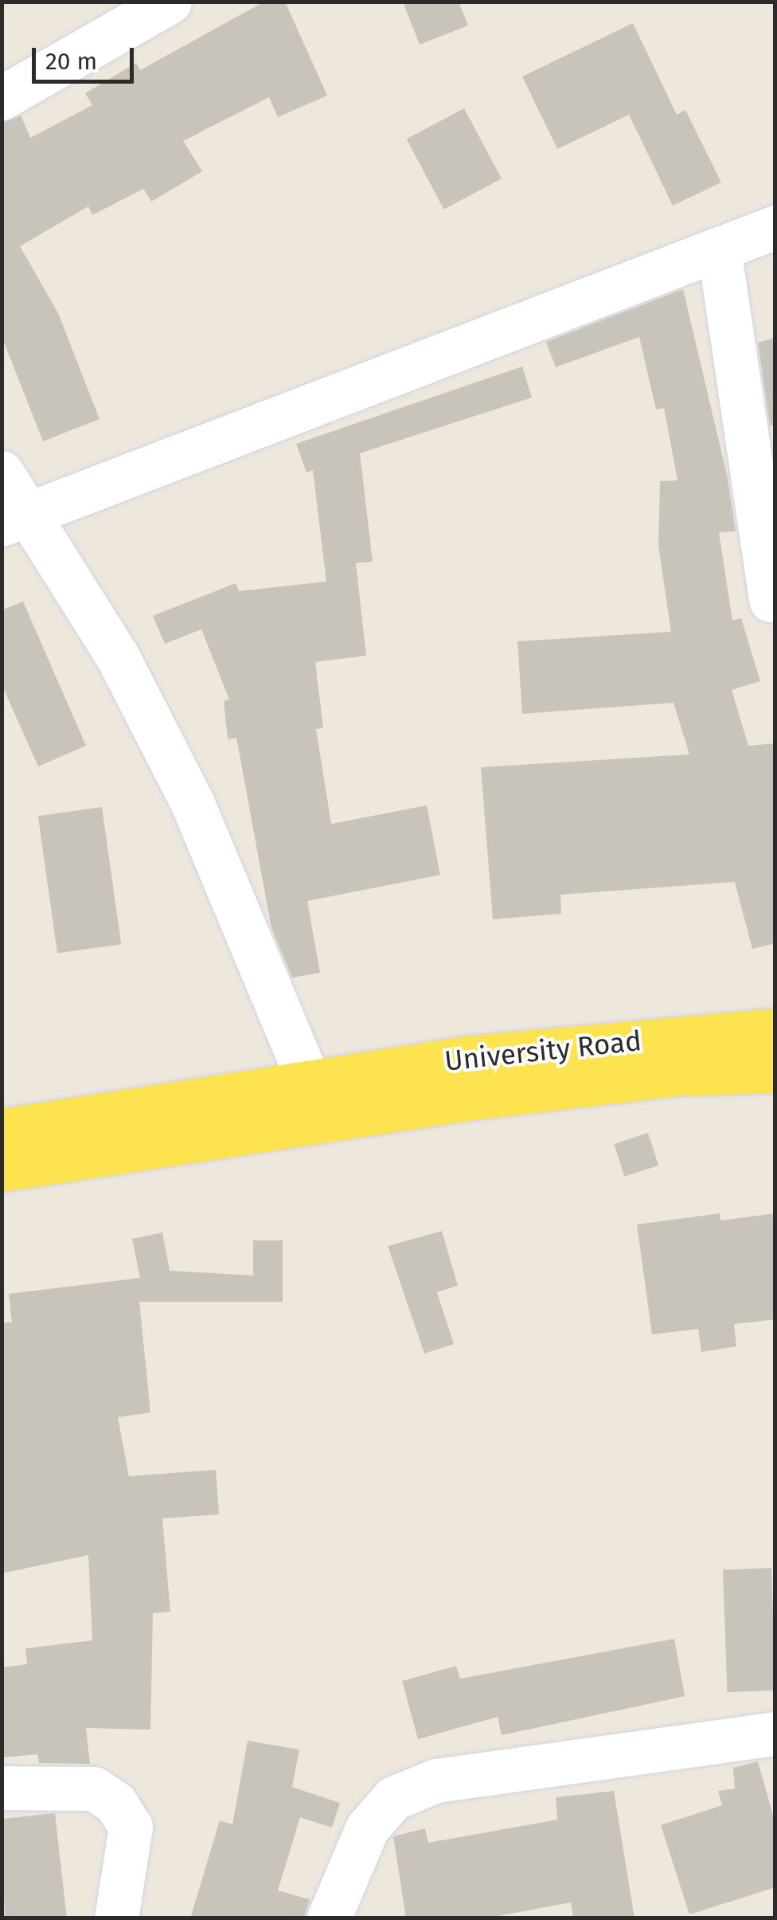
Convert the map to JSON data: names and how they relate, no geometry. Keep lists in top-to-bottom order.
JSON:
{
  "streets": {
    "main road": ["University Road"]
  },
  "scale_bar": "20 m"
}
